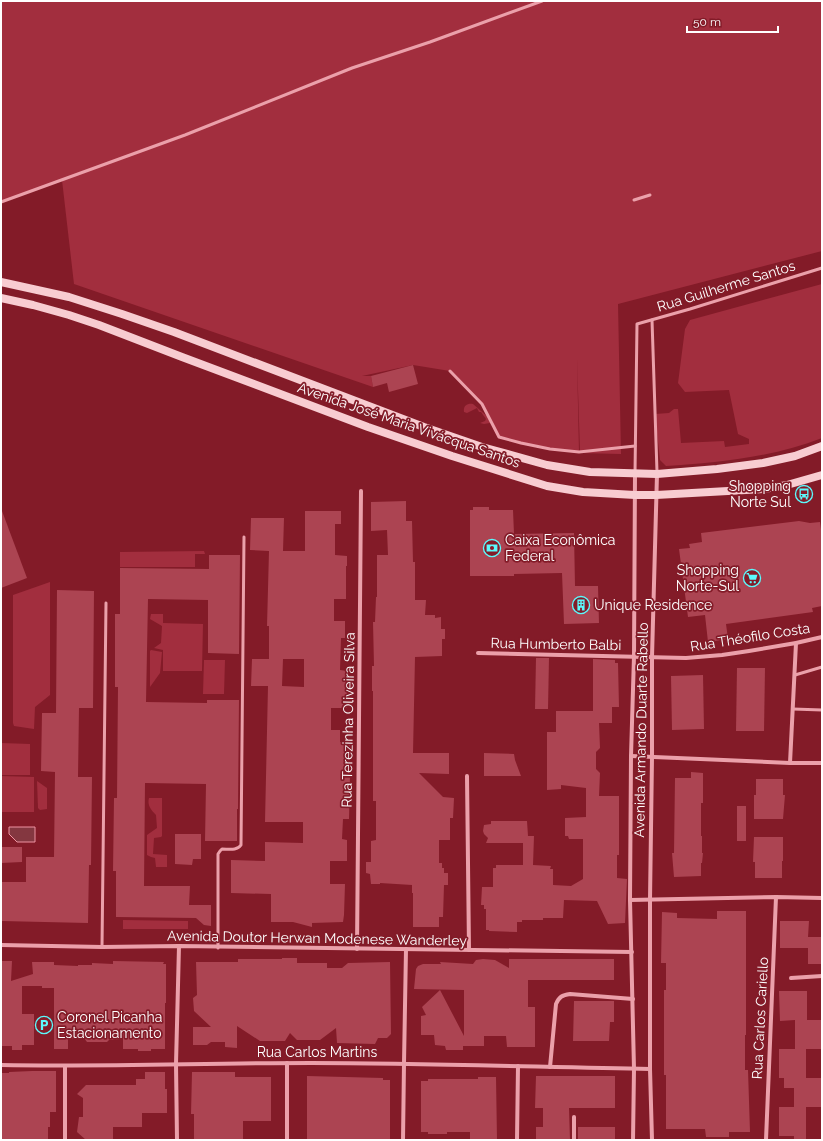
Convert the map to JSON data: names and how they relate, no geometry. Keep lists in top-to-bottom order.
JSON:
{
  "streets": {
    "main road": ["Avenida José Maria Vivácqua Santos"],
    "street": [
      "Rua Théofilo Costa",
      "Rua Humberto Balbi",
      "Rua Terezinha Oliveira Silva",
      "Avenida Armando Duarte Rabello",
      "Avenida Doutor Herwan Modenese Wanderley",
      "Rua Carlos Cariello",
      "Rua Carlos Martins"
    ],
    "lane": ["Rua Guilherme Santos"]
  },
  "crossings": [
    ["Rua Guilherme Santos", "Avenida Armando Duarte Rabello"],
    ["Avenida José Maria Vivácqua Santos", "Avenida Armando Duarte Rabello"],
    ["Rua Théofilo Costa", "Rua Humberto Balbi"],
    ["Rua Théofilo Costa", "Avenida Armando Duarte Rabello"],
    ["Rua Humberto Balbi", "Avenida Armando Duarte Rabello"],
    ["Rua Terezinha Oliveira Silva", "Avenida Doutor Herwan Modenese Wanderley"],
    ["Avenida Armando Duarte Rabello", "Avenida Doutor Herwan Modenese Wanderley"],
    ["Avenida Armando Duarte Rabello", "Rua Carlos Martins"]
  ],
  "places": {
    "bus stop": ["Shopping Norte Sul"],
    "bank": ["Caixa Econômica Federal"],
    "supermarket": ["Shopping Norte-Sul"],
    "building": ["Unique Residence"],
    "parking": ["Coronel Picanha Estacionamento"]
  },
  "scale_bar": "50 m"
}
